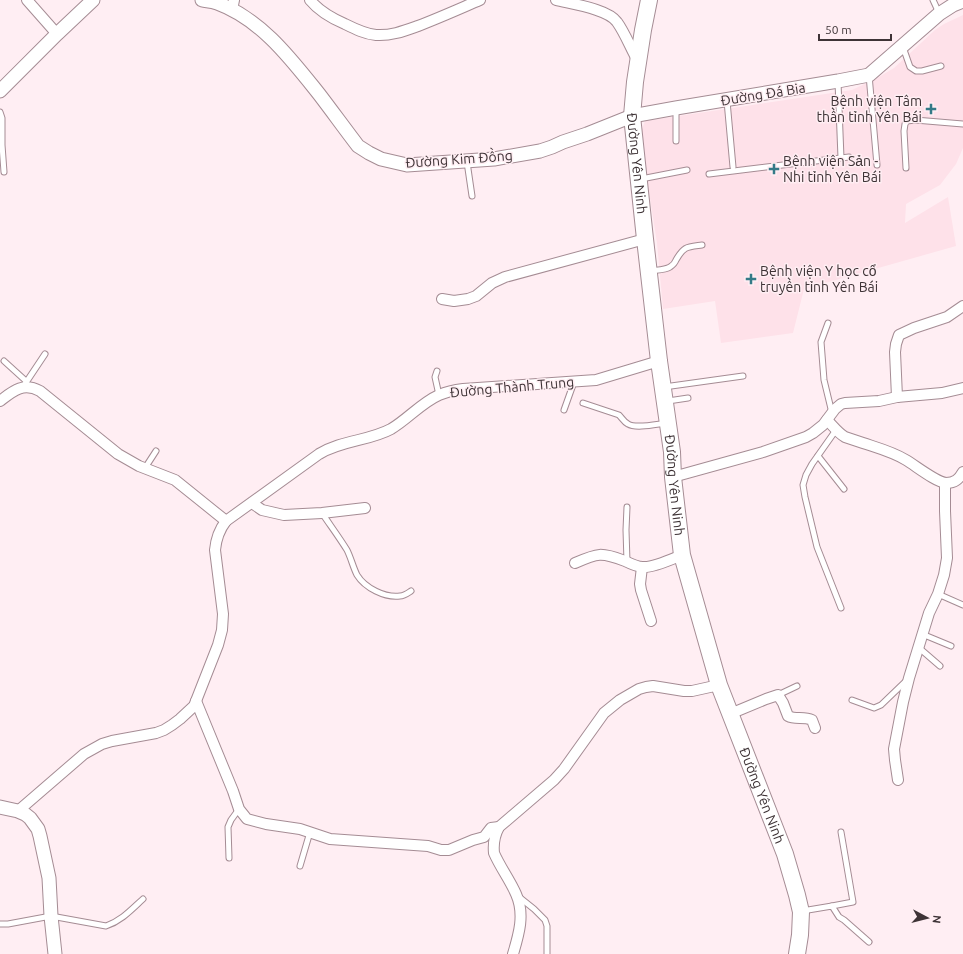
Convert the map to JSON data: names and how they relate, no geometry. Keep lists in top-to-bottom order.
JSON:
{
  "streets": {
    "main road": ["Đường Yên Ninh"],
    "street": ["Đường Đá Bia", "Đường Kim Đồng", "Đường Thành Trung"]
  },
  "crossings": [
    ["Đường Đá Bia", "Đường Kim Đồng"],
    ["Đường Đá Bia", "Đường Yên Ninh"],
    ["Đường Kim Đồng", "Đường Yên Ninh"],
    ["Đường Yên Ninh", "Đường Thành Trung"]
  ],
  "places": {
    "health": ["Bệnh viện Tâm thần tỉnh Yên Bái", "Bệnh viện Sản - Nhi tỉnh Yên Bái", "Bệnh viện Y học cổ truyền tỉnh Yên Bái"]
  },
  "scale_bar": "50 m",
  "north": "right"
}
